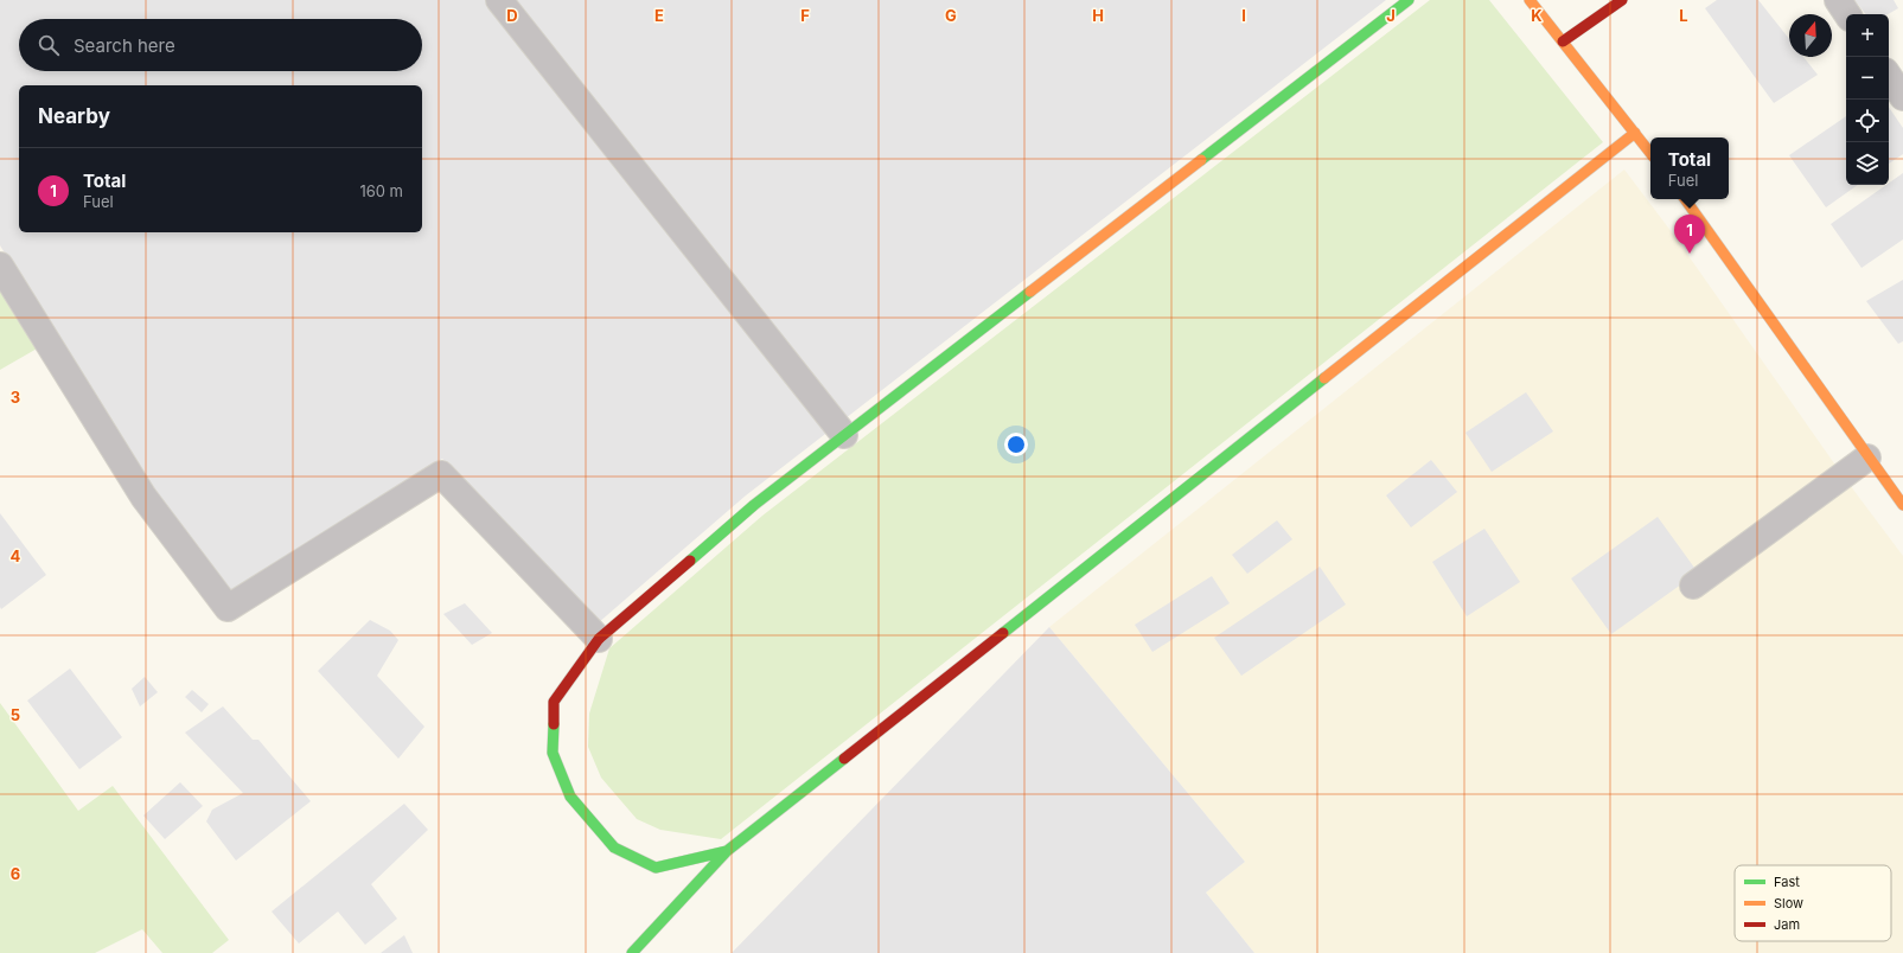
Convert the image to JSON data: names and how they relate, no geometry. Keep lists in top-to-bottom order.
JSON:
{
  "legend": ["Fast", "Slow", "Jam"],
  "north": "top",
  "page": {
    "map_buttons": ["+", "−"],
    "search": "Search here",
    "heading": "Nearby",
    "popup": ["Total", "Fuel"],
    "list": [
      {
        "mark": "1",
        "name": "Total",
        "note": "Fuel",
        "value": "160 m"
      }
    ],
    "pins": "1"
  },
  "grid": {
    "columns": [
      "D",
      "E",
      "F",
      "G",
      "H",
      "I",
      "J",
      "K",
      "L"
    ],
    "rows": [
      "3",
      "4",
      "5",
      "6"
    ]
  }
}
